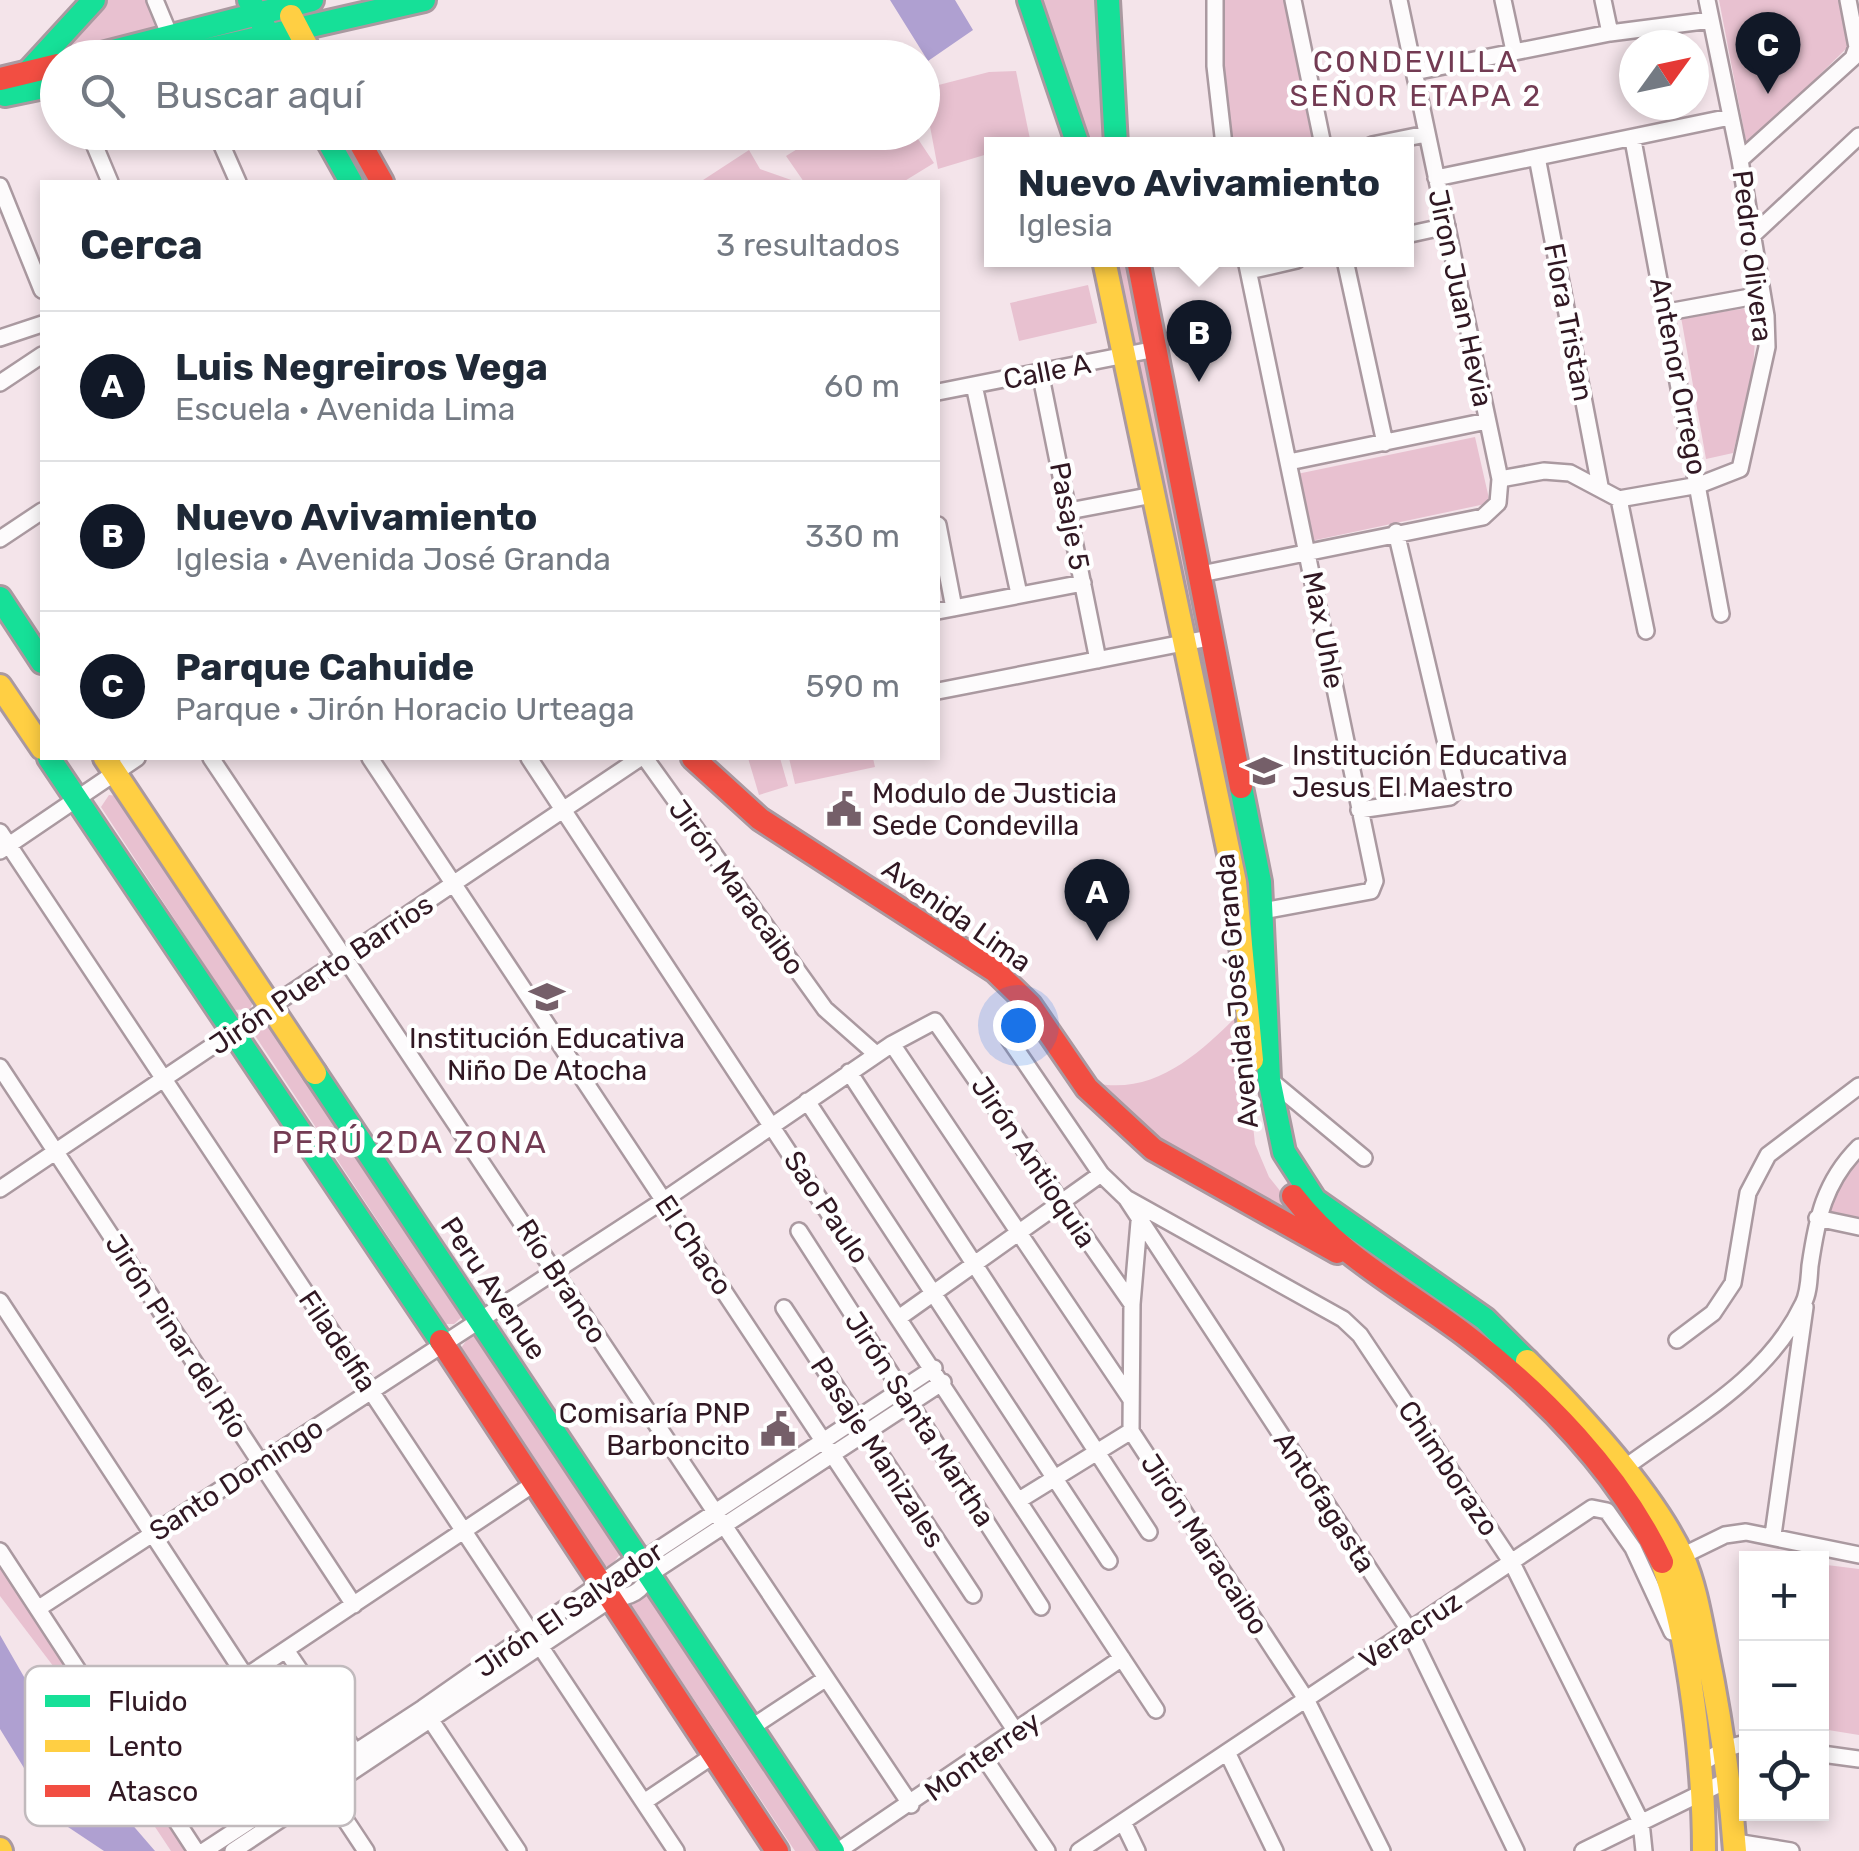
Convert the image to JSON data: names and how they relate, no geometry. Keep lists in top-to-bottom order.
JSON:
{
  "streets": {
    "main road": ["Avenida Lima", "Avenida José Granda", "Peru Avenue"],
    "street": [
      "Pedro Olivera",
      "Jiron Juan Hevia",
      "Flora Tristan",
      "Calle A",
      "Antenor Orrego",
      "Pasaje 5",
      "Max Uhle",
      "Jirón Maracaibo",
      "Jirón Puerto Barrios",
      "Jirón Antioquia",
      "Sao Paulo",
      "El Chaco",
      "Río Branco",
      "Jirón Pinar del Río",
      "Filadelfia",
      "Jirón Santa Martha",
      "Pasaje Manizales",
      "Chimborazo",
      "Santo Domingo",
      "Antofagasta",
      "Jirón El Salvador",
      "Veracruz",
      "Monterrey"
    ]
  },
  "crossings": [
    ["Pedro Olivera", "Antenor Orrego"],
    ["Calle A", "Pasaje 5"],
    ["Calle A", "Avenida José Granda"],
    ["Max Uhle", "Avenida José Granda"],
    ["Jirón Maracaibo", "Jirón Antioquia"],
    ["Jirón Maracaibo", "Santo Domingo"],
    ["Jirón Maracaibo", "Antofagasta"],
    ["Jirón Maracaibo", "Veracruz"],
    ["Avenida Lima", "Avenida José Granda"],
    ["Jirón Puerto Barrios", "Sao Paulo"],
    ["Jirón Puerto Barrios", "El Chaco"],
    ["Jirón Puerto Barrios", "Río Branco"],
    ["Jirón Puerto Barrios", "Peru Avenue"],
    ["Jirón Puerto Barrios", "Jirón Pinar del Río"],
    ["Jirón Puerto Barrios", "Filadelfia"],
    ["Avenida José Granda", "Veracruz"],
    ["Jirón Antioquia", "Santo Domingo"],
    ["Sao Paulo", "Santo Domingo"],
    ["Sao Paulo", "Jirón El Salvador"],
    ["Sao Paulo", "Monterrey"],
    ["El Chaco", "Santo Domingo"],
    ["El Chaco", "Jirón El Salvador"],
    ["El Chaco", "Monterrey"],
    ["Río Branco", "Santo Domingo"],
    ["Río Branco", "Jirón El Salvador"],
    ["Río Branco", "Monterrey"],
    ["Peru Avenue", "Santo Domingo"],
    ["Peru Avenue", "Jirón El Salvador"],
    ["Peru Avenue", "Monterrey"],
    ["Jirón Pinar del Río", "Santo Domingo"],
    ["Filadelfia", "Santo Domingo"],
    ["Filadelfia", "Jirón El Salvador"],
    ["Jirón Santa Martha", "Jirón El Salvador"],
    ["Pasaje Manizales", "Jirón El Salvador"],
    ["Chimborazo", "Antofagasta"],
    ["Chimborazo", "Veracruz"],
    ["Antofagasta", "Veracruz"]
  ],
  "districts": ["CONDEVILLA SEÑOR ETAPA 2", "PERÚ 2DA ZONA"],
  "places": {
    "school or university": ["Institución Educativa Jesus El Maestro", "Institución Educativa Niño De Atocha"],
    "public building": ["Modulo de Justicia Sede Condevilla", "Comisaría PNP Barboncito"]
  },
  "legend": ["Fluido", "Lento", "Atasco"],
  "north": "top right",
  "page": {
    "pins": ["C", "B", "A"],
    "search": "Buscar aquí",
    "popup": ["Nuevo Avivamiento", "Iglesia"],
    "heading": ["Cerca", "3 resultados"],
    "list": [
      {
        "mark": "A",
        "name": "Luis Negreiros Vega",
        "note": "Escuela · Avenida Lima",
        "value": "60 m"
      },
      {
        "mark": "B",
        "name": "Nuevo Avivamiento",
        "note": "Iglesia · Avenida José Granda",
        "value": "330 m"
      },
      {
        "mark": "C",
        "name": "Parque Cahuide",
        "note": "Parque · Jirón Horacio Urteaga",
        "value": "590 m"
      }
    ],
    "map_buttons": ["+", "−"]
  }
}
